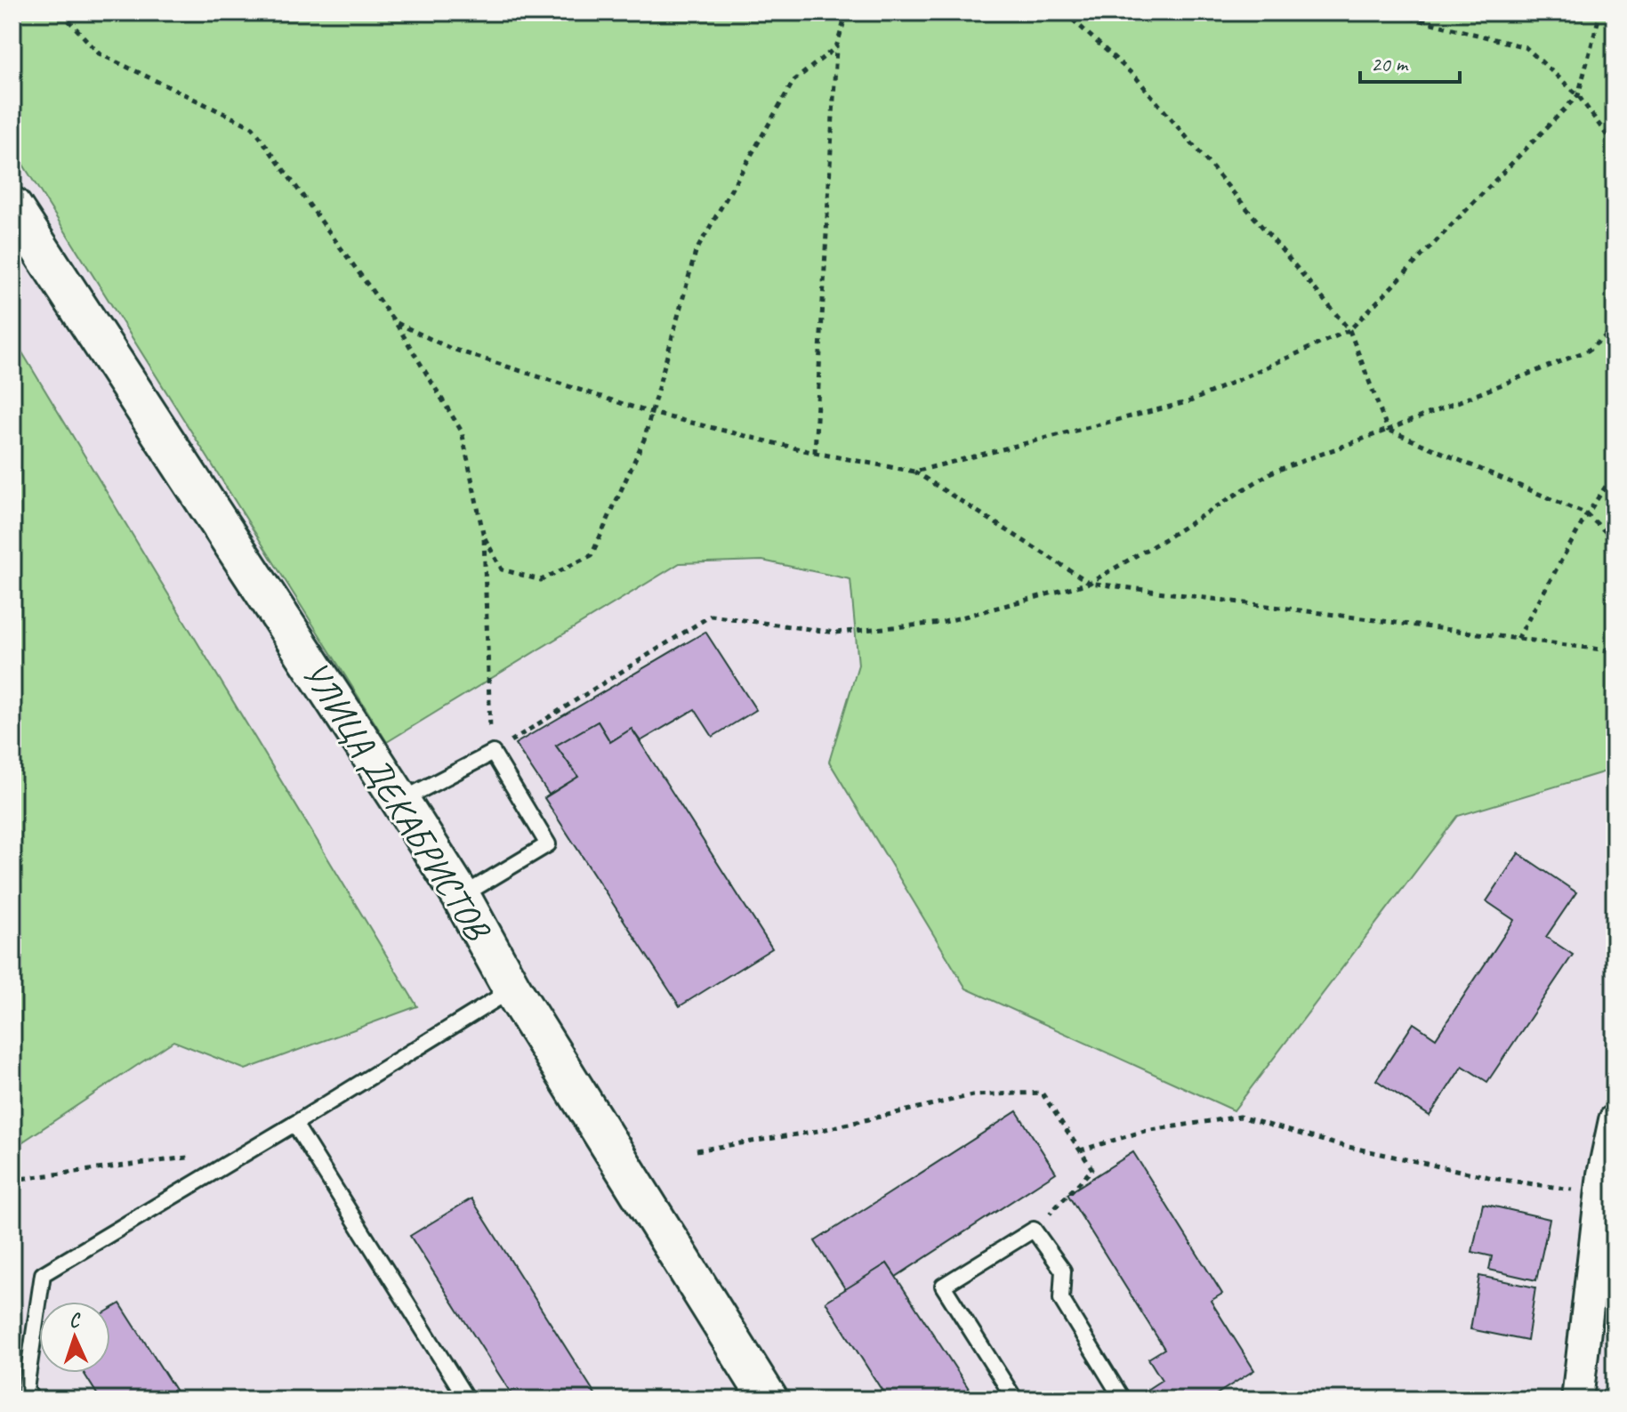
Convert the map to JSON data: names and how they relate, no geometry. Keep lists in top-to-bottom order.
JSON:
{
  "streets": {
    "street": ["УЛИЦА ДЕКАБРИСТОВ"]
  },
  "scale_bar": "20 m",
  "north": "top"
}
